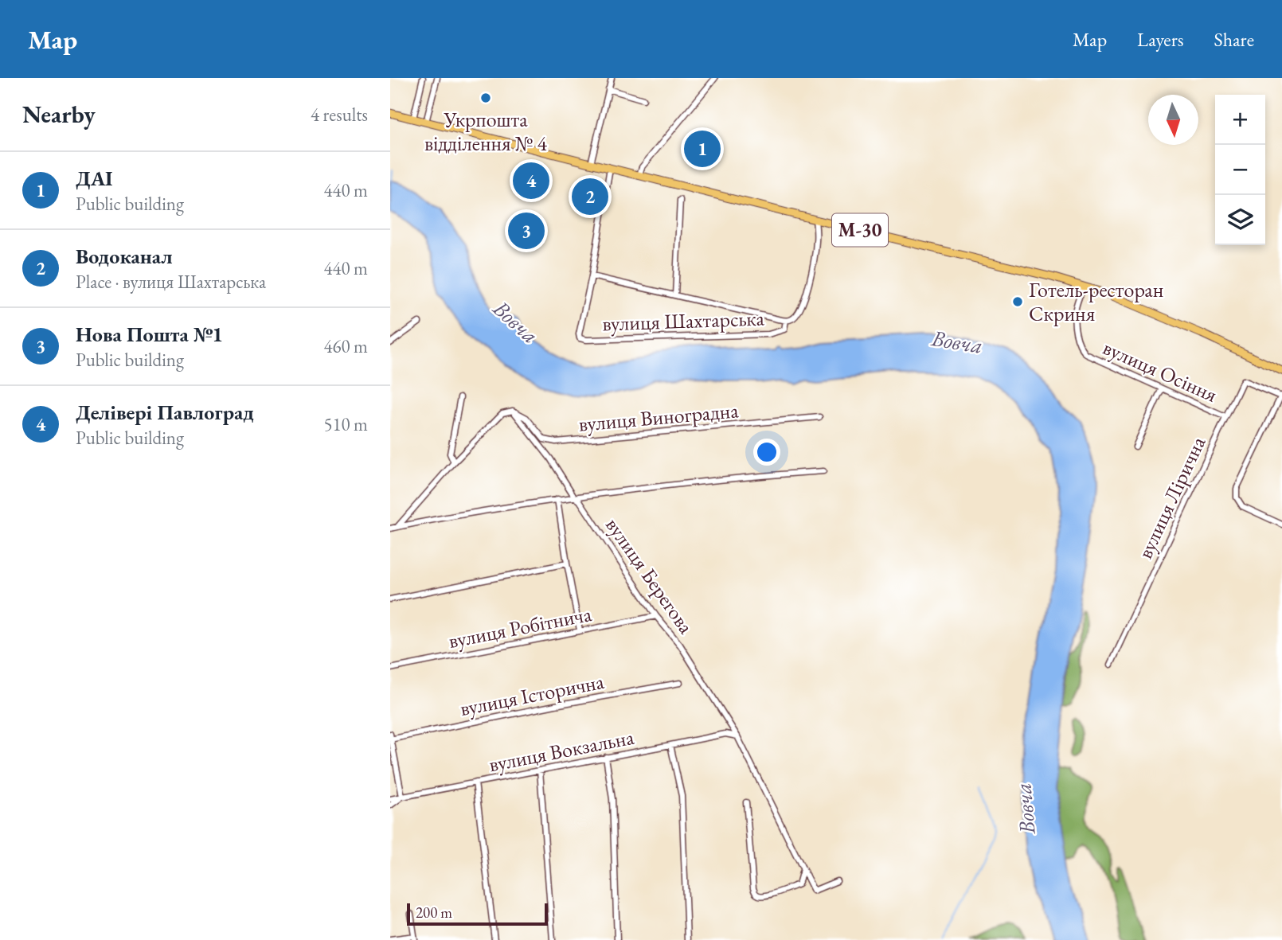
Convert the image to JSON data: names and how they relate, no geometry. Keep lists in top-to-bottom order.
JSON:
{
  "streets": {
    "highway": ["М-30"],
    "street": [
      "вулиця Шахтарська",
      "вулиця Осіння",
      "вулиця Виноградна",
      "вулиця Лірична",
      "вулиця Берегова",
      "вулиця Робітнича",
      "вулиця Історична",
      "вулиця Вокзальна"
    ]
  },
  "crossings": [
    ["М-30", "вулиця Шахтарська"],
    ["М-30", "вулиця Осіння"],
    ["вулиця Осіння", "вулиця Лірична"],
    ["вулиця Виноградна", "вулиця Берегова"],
    ["вулиця Берегова", "вулиця Робітнича"],
    ["вулиця Берегова", "вулиця Вокзальна"]
  ],
  "water": ["Вовча"],
  "places": ["Укрпошта відділення № 4", "Готель-ресторан Скриня"],
  "scale_bar": "200 m",
  "north": "bottom",
  "page": {
    "header": "Map",
    "nav": ["Map", "Layers", "Share"],
    "heading": ["Nearby", "4 results"],
    "map_buttons": ["+", "−"],
    "pins": [
      "1",
      "4",
      "2",
      "3"
    ],
    "list": [
      {
        "mark": "1",
        "name": "ДАІ",
        "note": "Public building",
        "value": "440 m"
      },
      {
        "mark": "2",
        "name": "Водоканал",
        "note": "Place · вулиця Шахтарська",
        "value": "440 m"
      },
      {
        "mark": "3",
        "name": "Нова Пошта №1",
        "note": "Public building",
        "value": "460 m"
      },
      {
        "mark": "4",
        "name": "Делівері Павлоград",
        "note": "Public building",
        "value": "510 m"
      }
    ],
    "scale": "200 m"
  }
}
